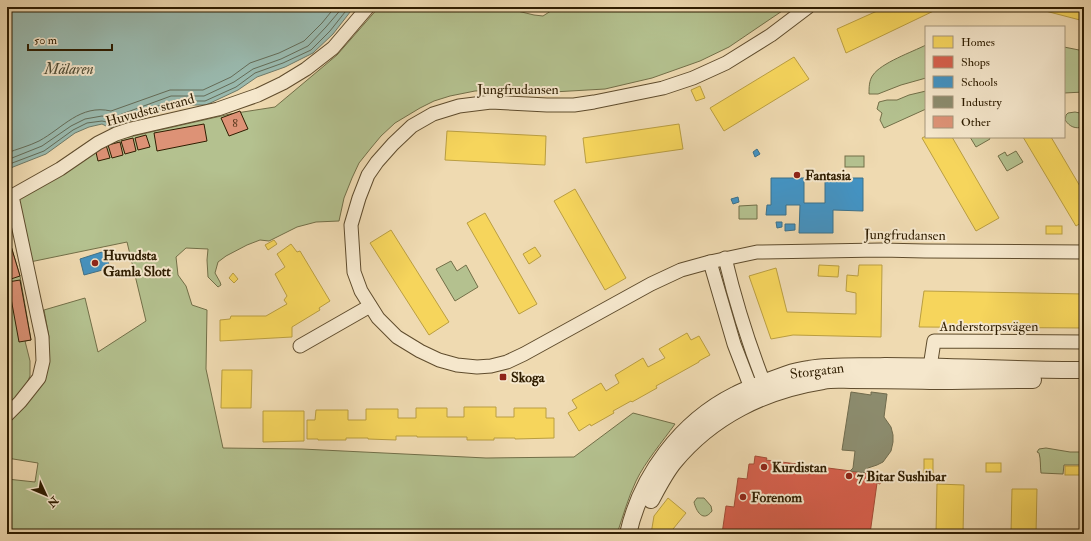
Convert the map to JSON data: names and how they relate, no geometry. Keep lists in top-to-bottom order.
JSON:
{
  "streets": {
    "street": [
      "Jungfrudansen",
      "Huvudsta strand",
      "Anderstorpsvägen",
      "Storgatan"
    ]
  },
  "crossings": [
    ["Anderstorpsvägen", "Storgatan"]
  ],
  "water": ["Mälaren"],
  "places": {
    "other": [
      "Fantasia",
      "Huvudsta Gamla Slott",
      "Kurdistan",
      "7 Bitar Sushibar",
      "Forenom"
    ],
    "transit": ["Skoga"]
  },
  "house_numbers": ["8"],
  "legend": [
    "Homes",
    "Shops",
    "Schools",
    "Industry",
    "Other"
  ],
  "scale_bar": "50 m",
  "north": "bottom right"
}
